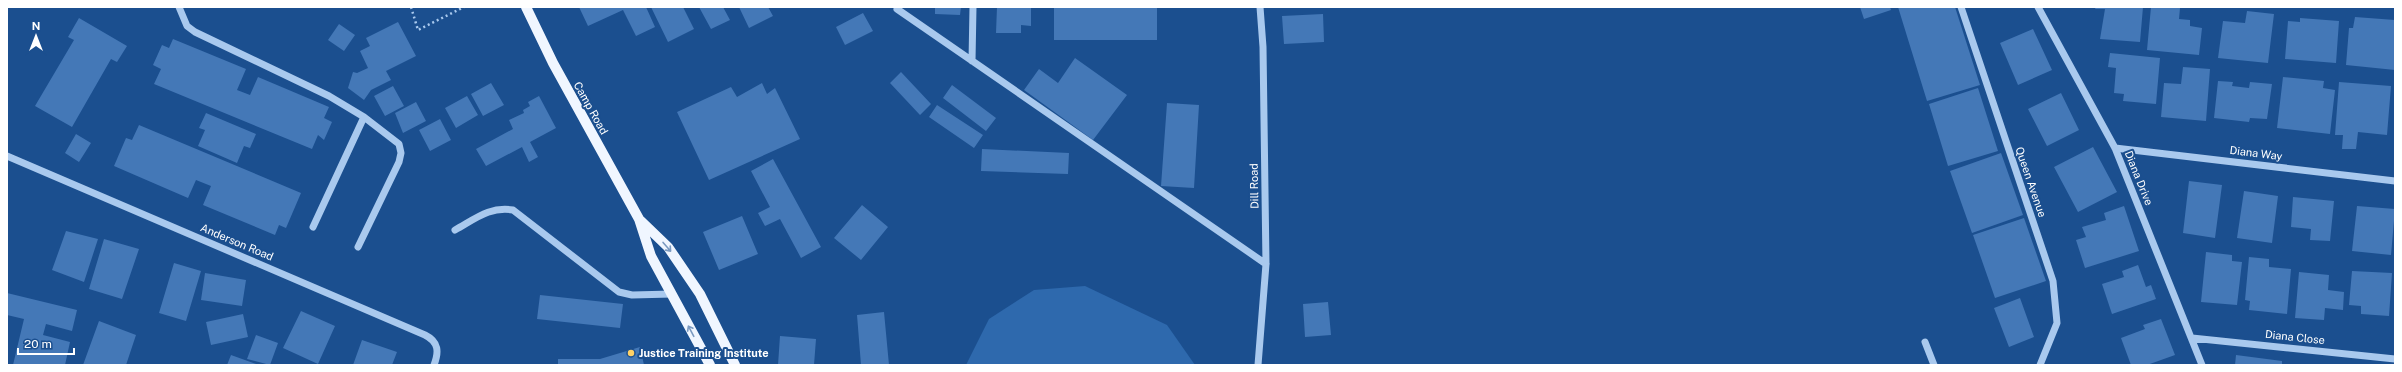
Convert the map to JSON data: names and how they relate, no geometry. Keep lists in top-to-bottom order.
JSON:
{
  "streets": {
    "main road": ["Camp Road"],
    "street": [
      "Diana Way",
      "Diana Drive",
      "Queen Avenue",
      "Dill Road",
      "Anderson Road",
      "Diana Close"
    ]
  },
  "crossings": [
    ["Diana Way", "Diana Drive"],
    ["Diana Drive", "Diana Close"]
  ],
  "places": ["Justice Training Institute"],
  "scale_bar": "20 m",
  "north": "top"
}
